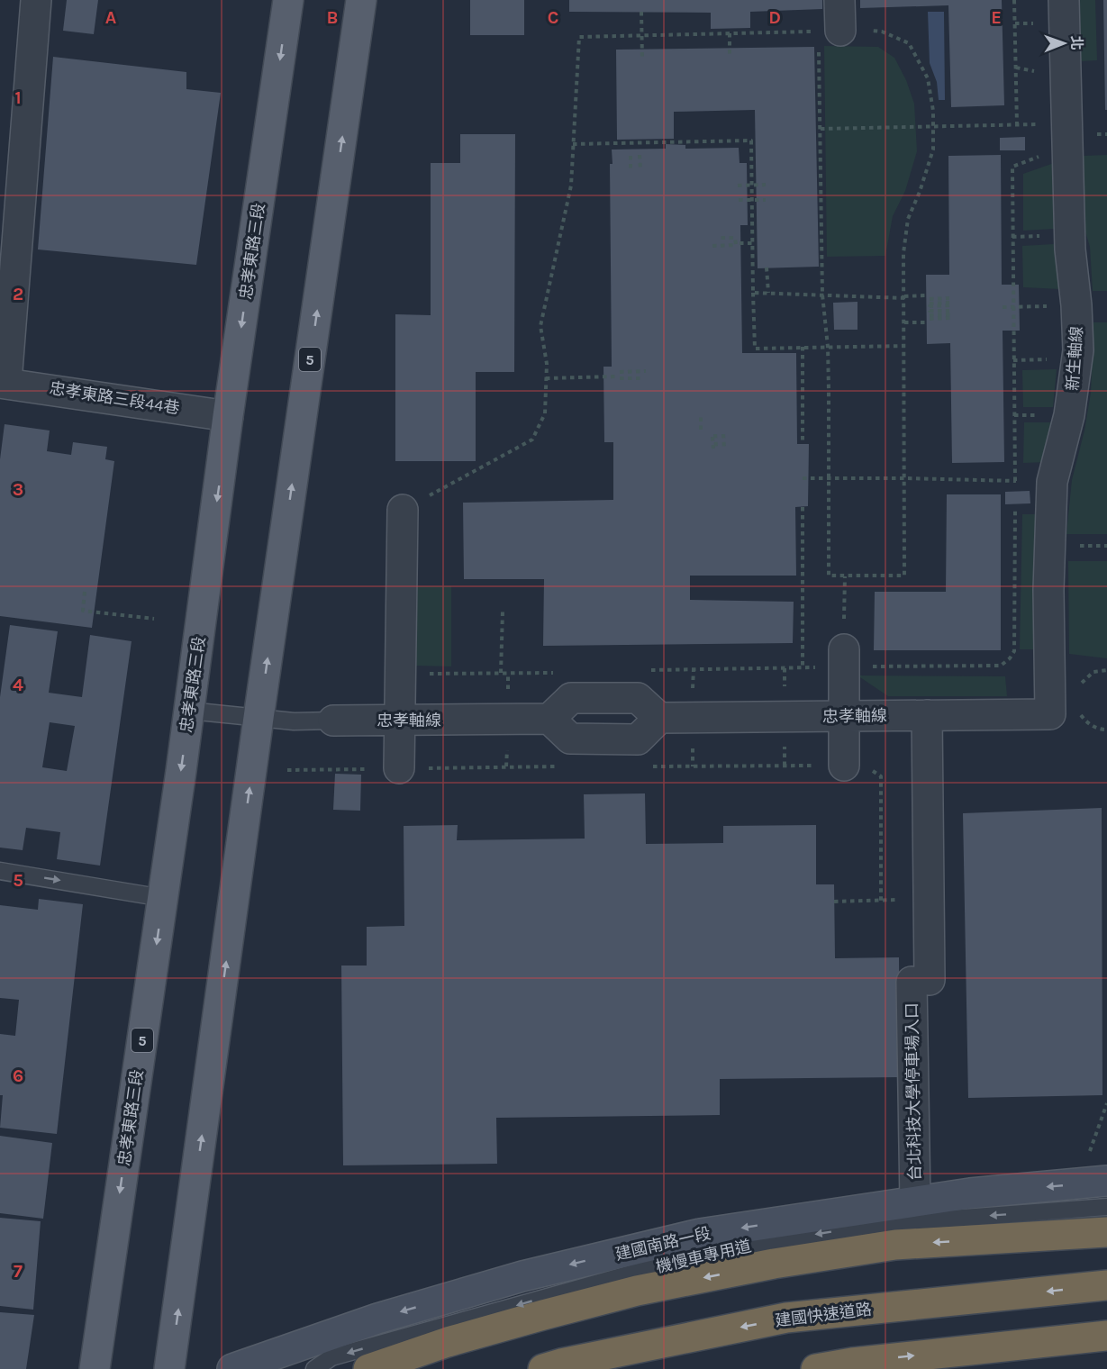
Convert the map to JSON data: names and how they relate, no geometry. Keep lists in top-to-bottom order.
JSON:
{
  "streets": {
    "highway": ["建國快速道路"],
    "main road": ["忠孝東路三段", "5"],
    "street": [
      "新生軸線",
      "忠孝東路三段44巷",
      "忠孝軸線",
      "台北科技大學停車場入口",
      "建國南路一段"
    ],
    "lane": ["機慢車專用道"]
  },
  "crossings": [
    ["忠孝東路三段", "忠孝東路三段44巷"],
    ["新生軸線", "忠孝軸線"],
    ["忠孝軸線", "台北科技大學停車場入口"],
    ["台北科技大學停車場入口", "建國南路一段"]
  ],
  "one_way": ["建國南路一段", "機慢車專用道"],
  "north": "right",
  "grid": {
    "columns": [
      "A",
      "B",
      "C",
      "D",
      "E"
    ],
    "rows": [
      "1",
      "2",
      "3",
      "4",
      "5",
      "6",
      "7"
    ]
  }
}
